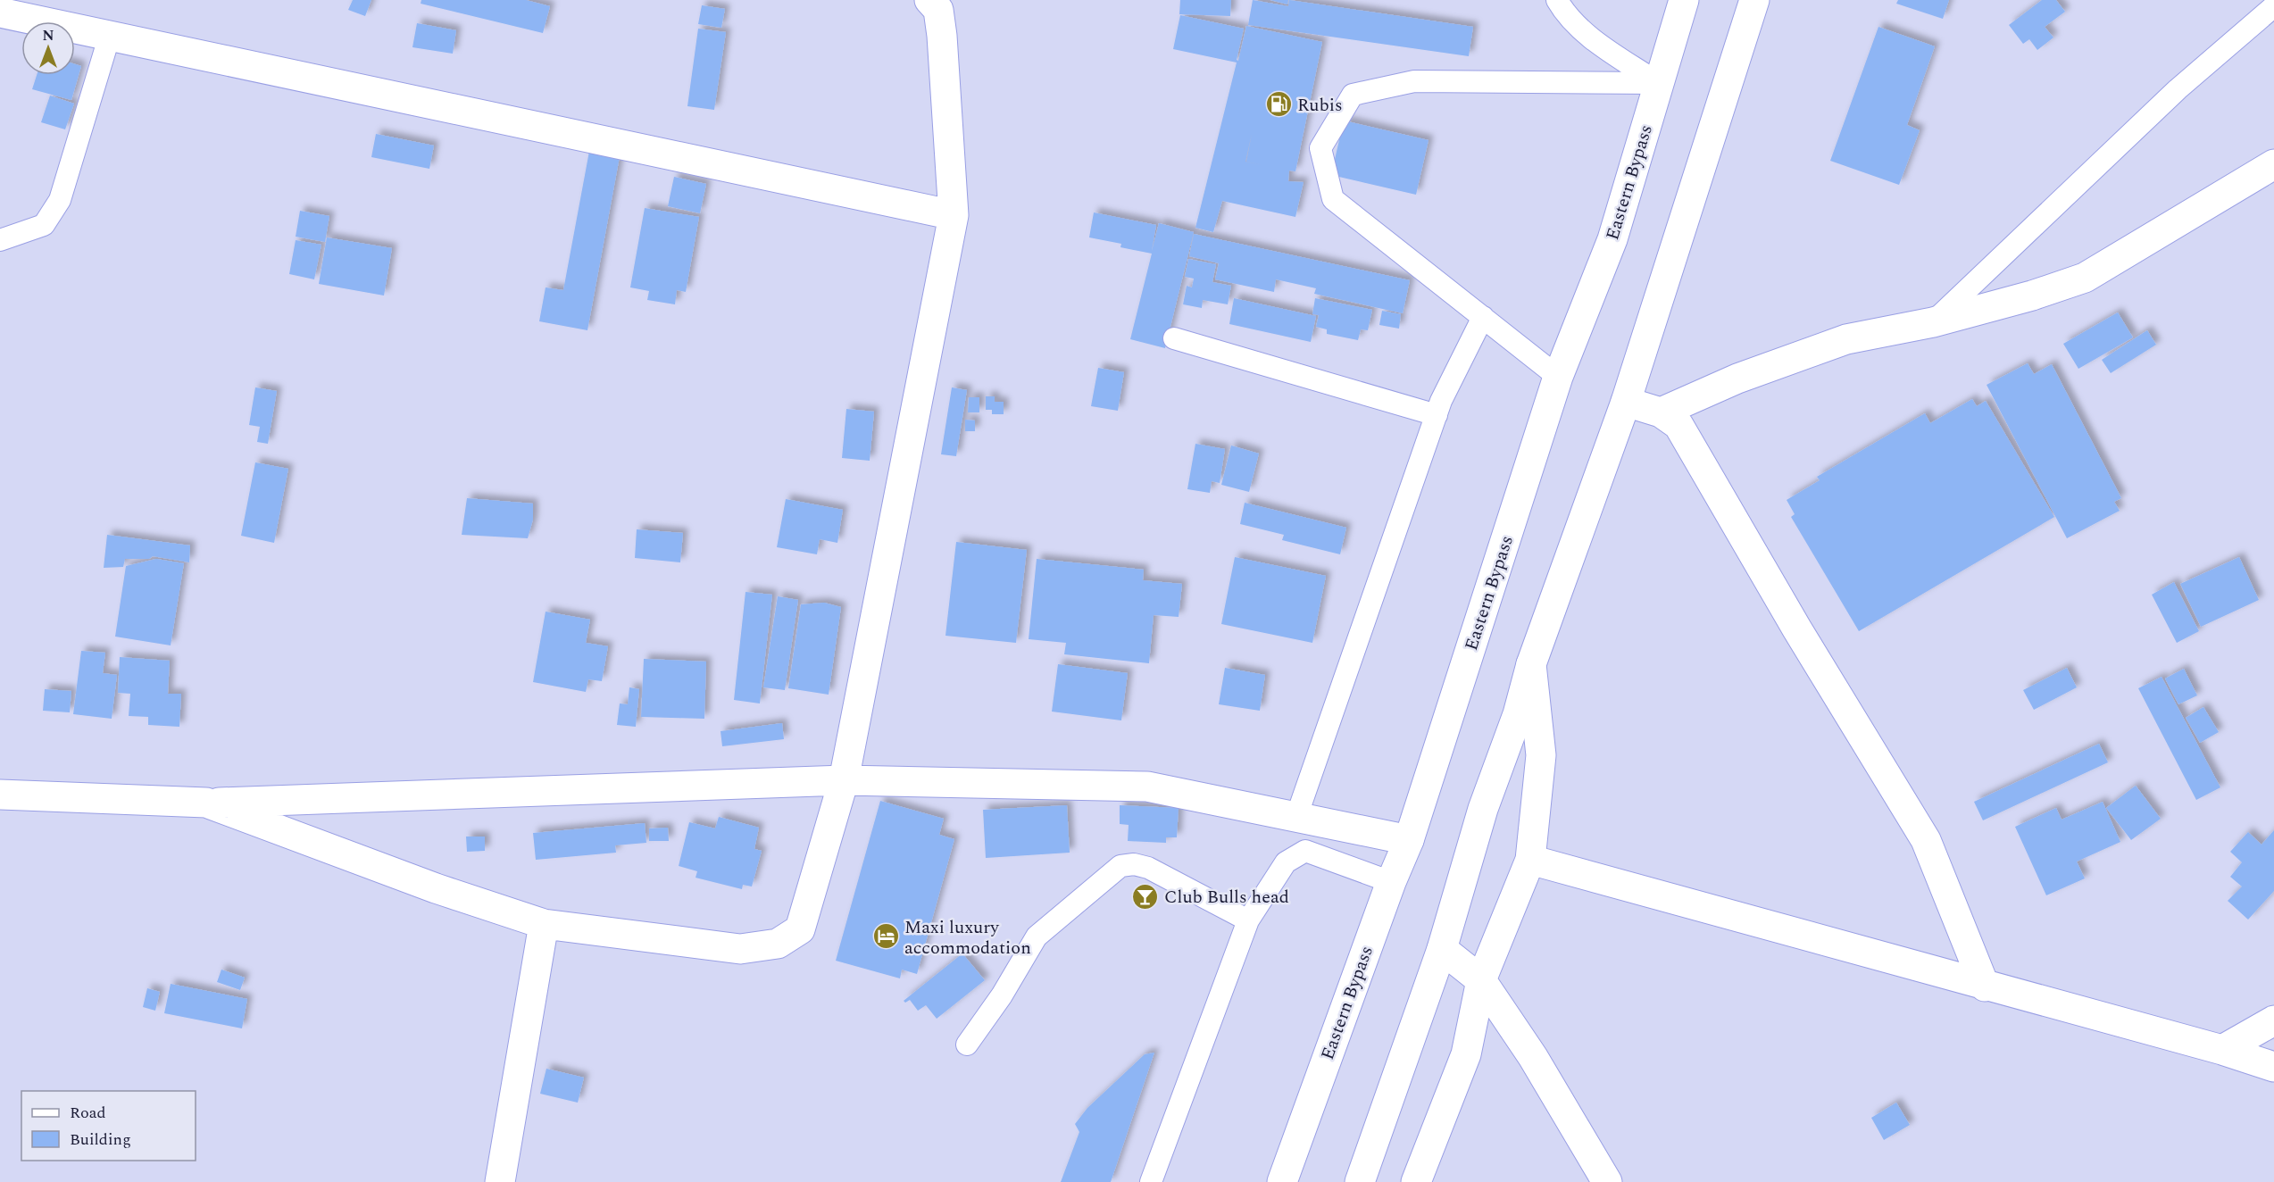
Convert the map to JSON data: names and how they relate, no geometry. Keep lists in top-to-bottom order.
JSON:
{
  "streets": {
    "street": ["Eastern Bypass"]
  },
  "places": {
    "fuel station": ["Rubis"],
    "bar": ["Club Bulls head"],
    "hotel": ["Maxi luxury accommodation"]
  },
  "legend": ["Road", "Building"],
  "north": "top"
}
